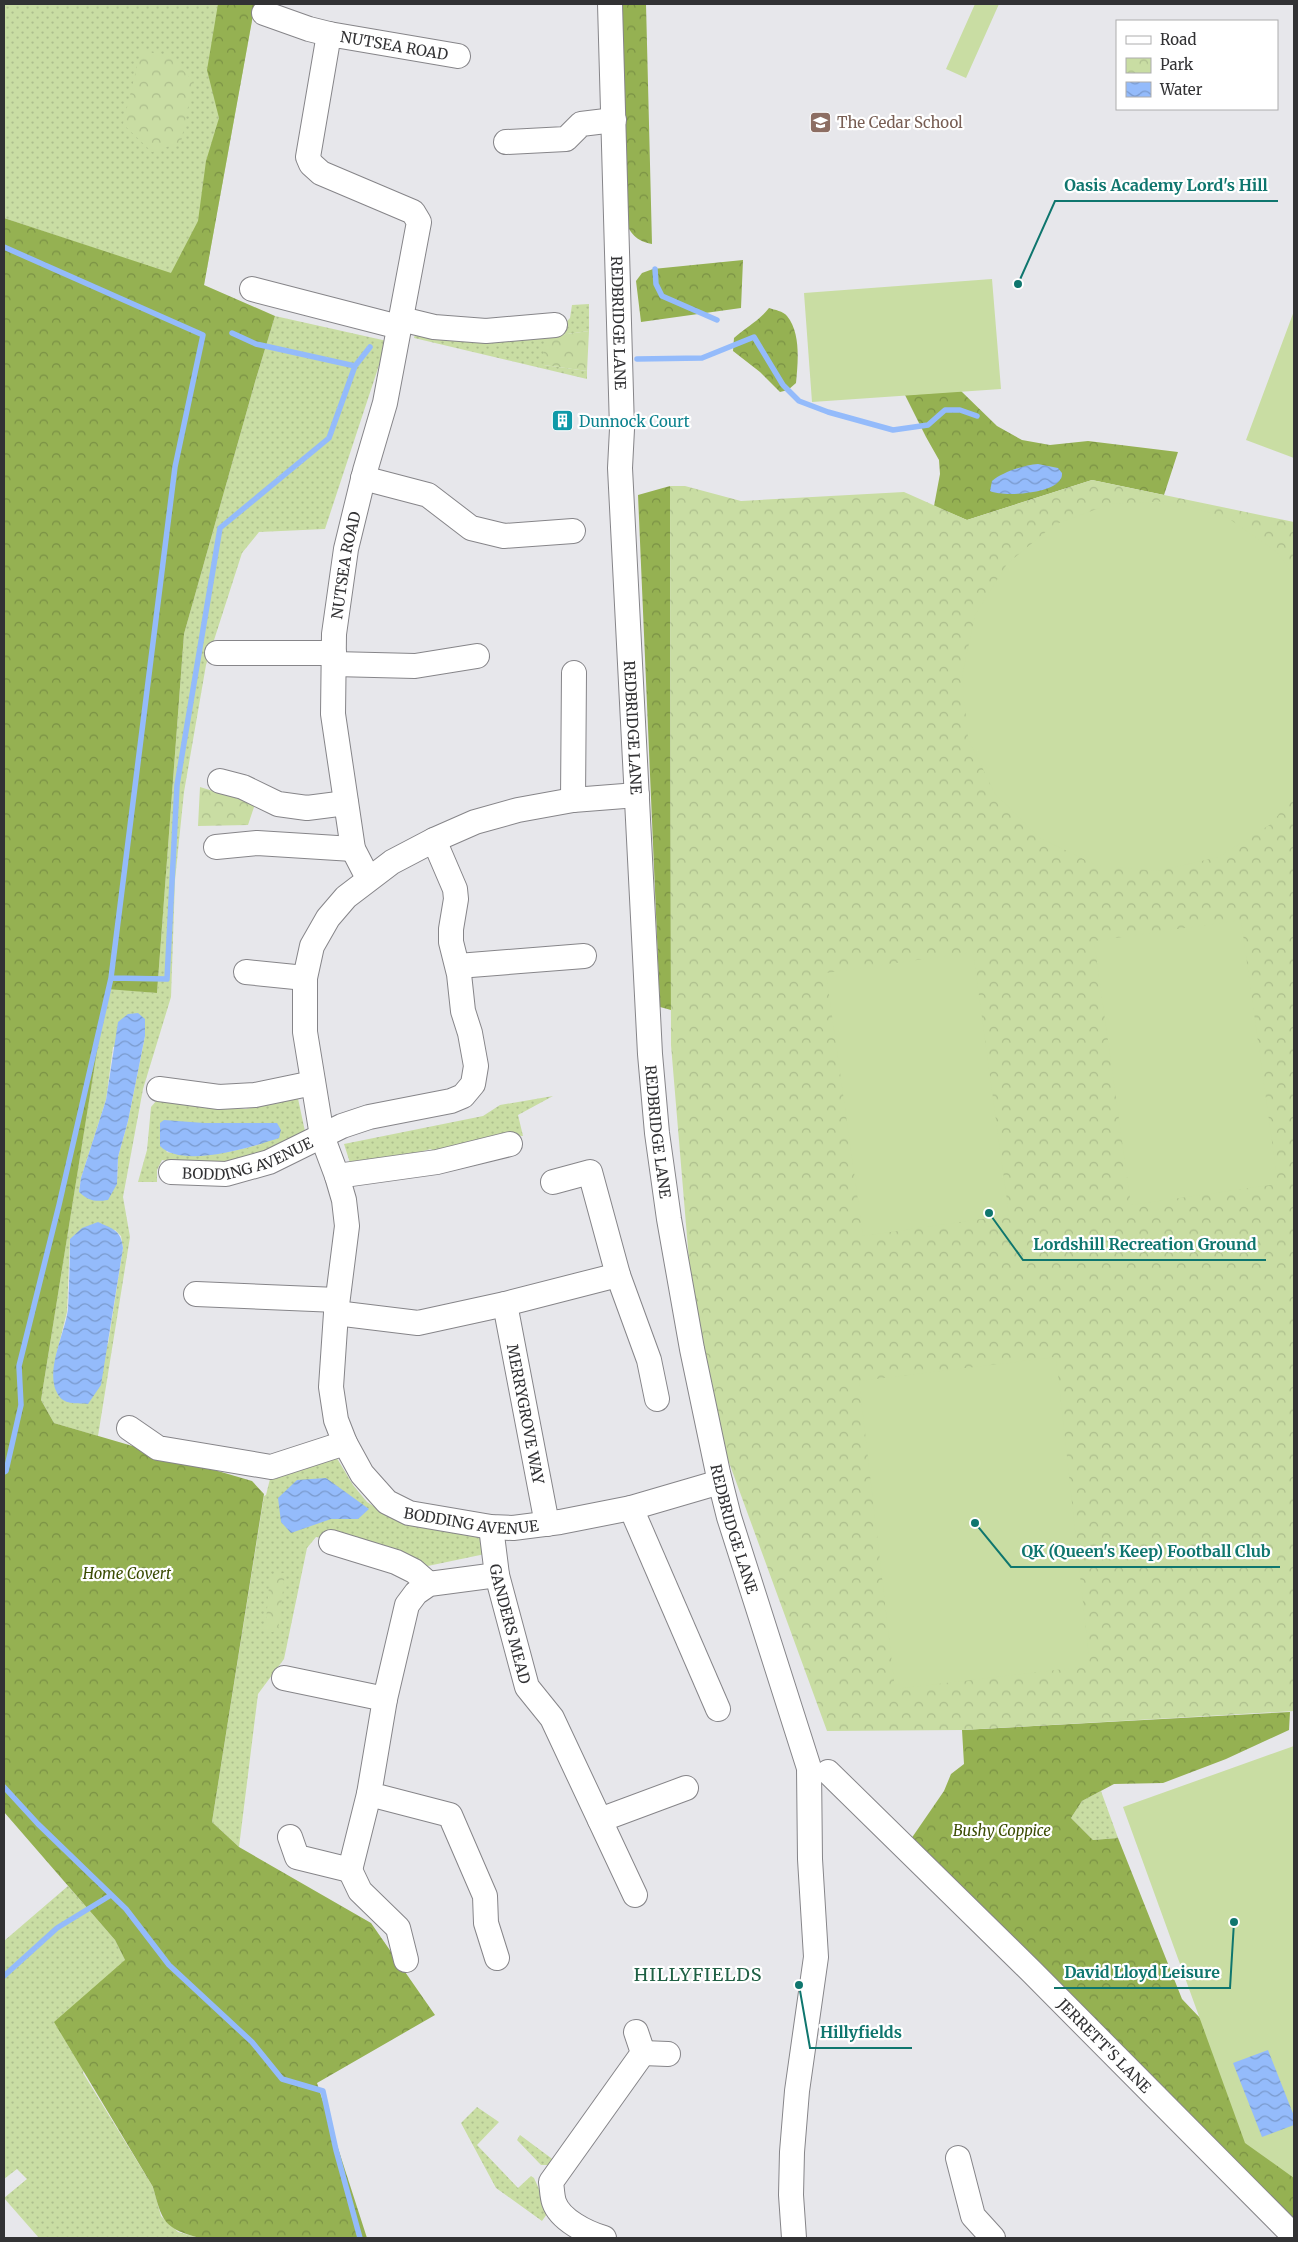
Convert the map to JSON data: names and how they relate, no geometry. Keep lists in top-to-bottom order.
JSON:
{
  "streets": {
    "street": [
      "NUTSEA ROAD",
      "REDBRIDGE LANE",
      "BODDING AVENUE",
      "MERRYGROVE WAY",
      "GANDERS MEAD",
      "JERRETT'S LANE"
    ]
  },
  "crossings": [
    ["NUTSEA ROAD", "BODDING AVENUE"],
    ["REDBRIDGE LANE", "BODDING AVENUE"],
    ["BODDING AVENUE", "MERRYGROVE WAY"],
    ["BODDING AVENUE", "GANDERS MEAD"]
  ],
  "districts": ["HILLYFIELDS"],
  "parks": ["Home Covert", "Bushy Coppice"],
  "places": {
    "school or university": ["The Cedar School"],
    "other": [
      "Oasis Academy Lord's Hill",
      "Lordshill Recreation Ground",
      "QK (Queen's Keep) Football Club",
      "David Lloyd Leisure",
      "Hillyfields"
    ],
    "building": ["Dunnock Court"]
  },
  "legend": ["Road", "Park", "Water"]
}
